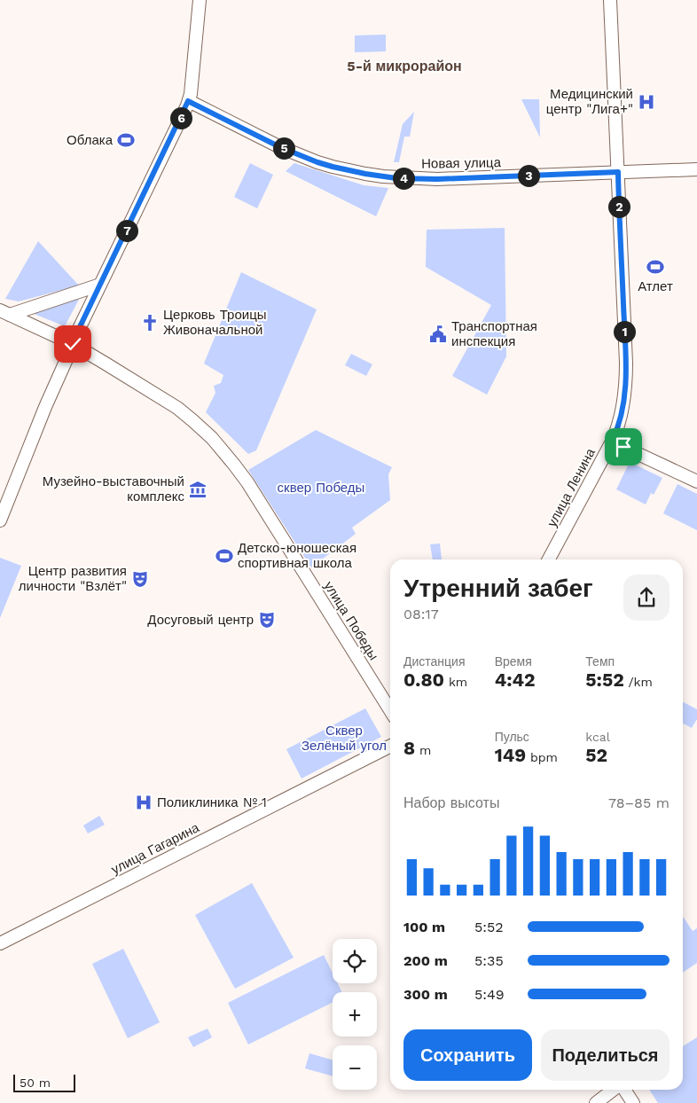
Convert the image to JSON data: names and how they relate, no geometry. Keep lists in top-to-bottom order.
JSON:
{
  "streets": {
    "street": [
      "Новая улица",
      "улица Ленина",
      "улица Победы",
      "улица Гагарина"
    ]
  },
  "crossings": [
    ["Новая улица", "улица Ленина"]
  ],
  "districts": ["5-й микрорайон"],
  "parks": ["сквер Победы", "Сквер Зелёный угол"],
  "places": {
    "hospital": ["Медицинский центр \"Лига+\"", "Поликлиника № 1"],
    "sports": ["Облака", "Атлет", "Детско-юношеская спортивная школа"],
    "church": ["Церковь Троицы Живоначальной"],
    "public building": ["Транспортная инспекция"],
    "museum": ["Музейно-выставочный комплекс"],
    "theatre": ["Центр развития личности \"Взлёт\"", "Досуговый центр"]
  },
  "scale_bar": "50 m",
  "page": {
    "pins": [
      "6",
      "5",
      "3",
      "4",
      "2",
      "7",
      "1"
    ],
    "heading": ["Утренний забег", "08:17"],
    "stats": [
      ["Дистанция", "0.80 km"],
      ["Время", "4:42"],
      ["Темп", "5:52 /km"],
      ["8 m"],
      ["Пульс", "149 bpm"],
      ["kcal", "52"]
    ],
    "chart": ["Набор высоты", "78–85 m"],
    "list": [
      {
        "name": "100 m",
        "note": "5:52"
      },
      {
        "name": "200 m",
        "note": "5:35"
      },
      {
        "name": "300 m",
        "note": "5:49"
      }
    ],
    "map_buttons": ["+", "−"],
    "buttons": ["Сохранить", "Поделиться"],
    "scale": "50 m"
  }
}
